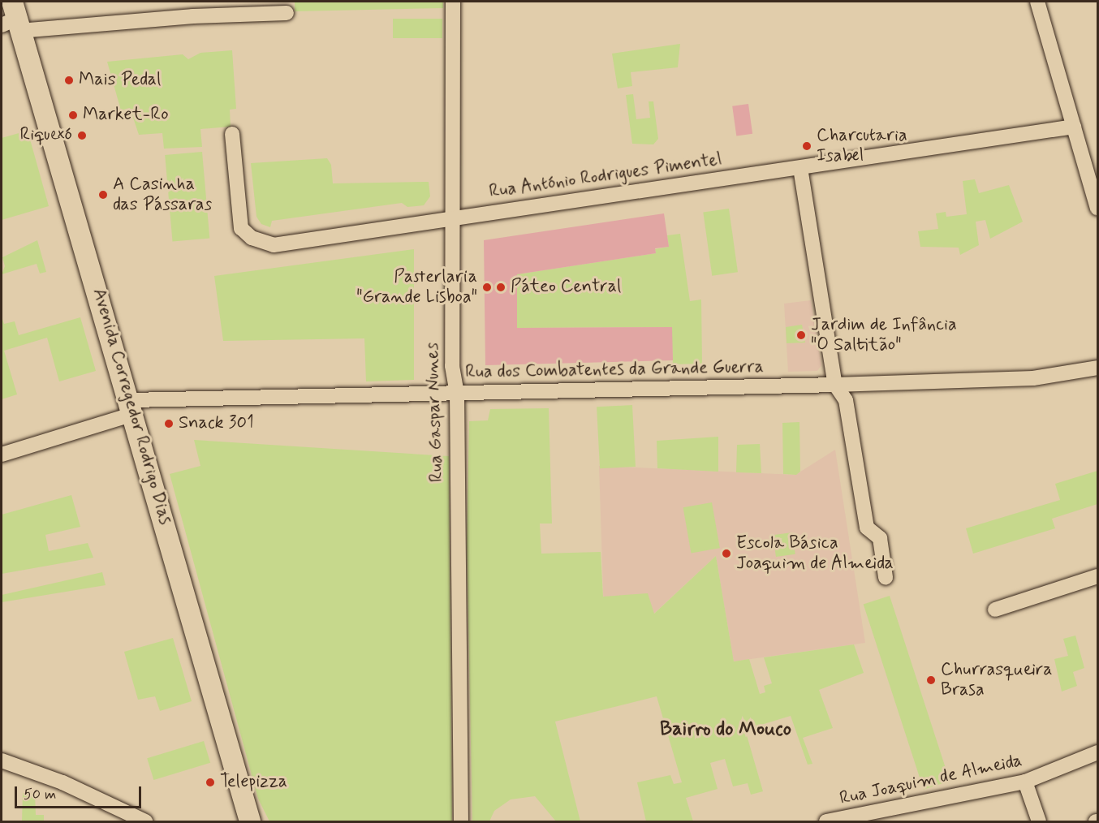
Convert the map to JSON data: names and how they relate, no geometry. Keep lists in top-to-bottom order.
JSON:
{
  "streets": {
    "main road": ["Avenida Corregedor Rodrigo Dias"],
    "street": [
      "Rua António Rodrigues Pimentel",
      "Rua dos Combatentes da Grande Guerra",
      "Rua Gaspar Nunes",
      "Rua Joaquim de Almeida"
    ]
  },
  "crossings": [
    ["Rua António Rodrigues Pimentel", "Rua Gaspar Nunes"],
    ["Rua dos Combatentes da Grande Guerra", "Avenida Corregedor Rodrigo Dias"],
    ["Rua dos Combatentes da Grande Guerra", "Rua Gaspar Nunes"]
  ],
  "districts": ["Bairro do Mouco"],
  "places": [
    "Mais Pedal",
    "Market-Ro",
    "Riquexó",
    "Charcutaria Isabel",
    "A Casinha das Pássaras",
    "Pasterlaria \"Grande Lisboa\"",
    "Páteo Central",
    "Jardim de Infância \"O Saltitão\"",
    "Snack 301",
    "Escola Básica Joaquim de Almeida",
    "Churrasqueira Brasa",
    "Telepizza"
  ],
  "scale_bar": "50 m"
}
